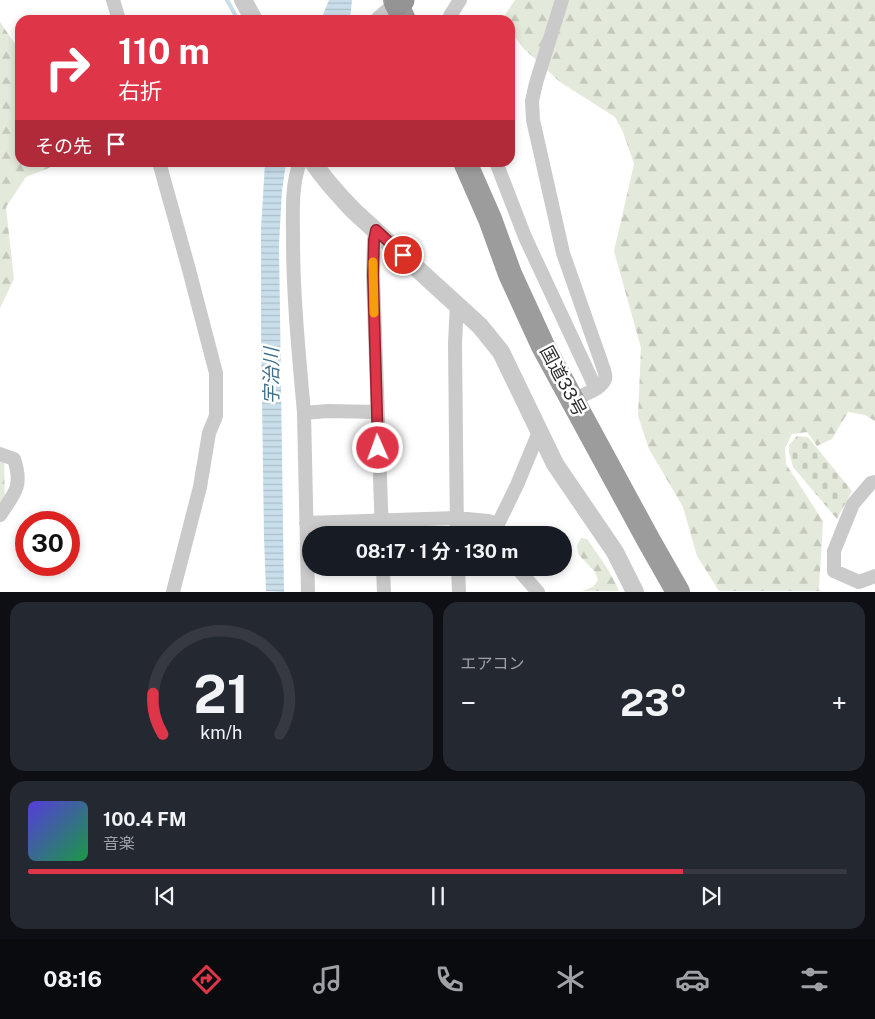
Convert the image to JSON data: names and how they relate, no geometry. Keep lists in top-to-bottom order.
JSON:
{
  "streets": {
    "highway": ["国道33号"]
  },
  "water": ["宇治川"],
  "page": {
    "turn": ["110 m", "右折"],
    "then": "その先",
    "limit": "30",
    "trip": "08:17 · 1 分 · 130 m",
    "tile": "エアコン",
    "heat": ["−", "23°", "+"],
    "song": ["100.4 FM", "音楽"],
    "tabs": "08:16",
    "gauge": ["21", "km/h"]
  }
}
